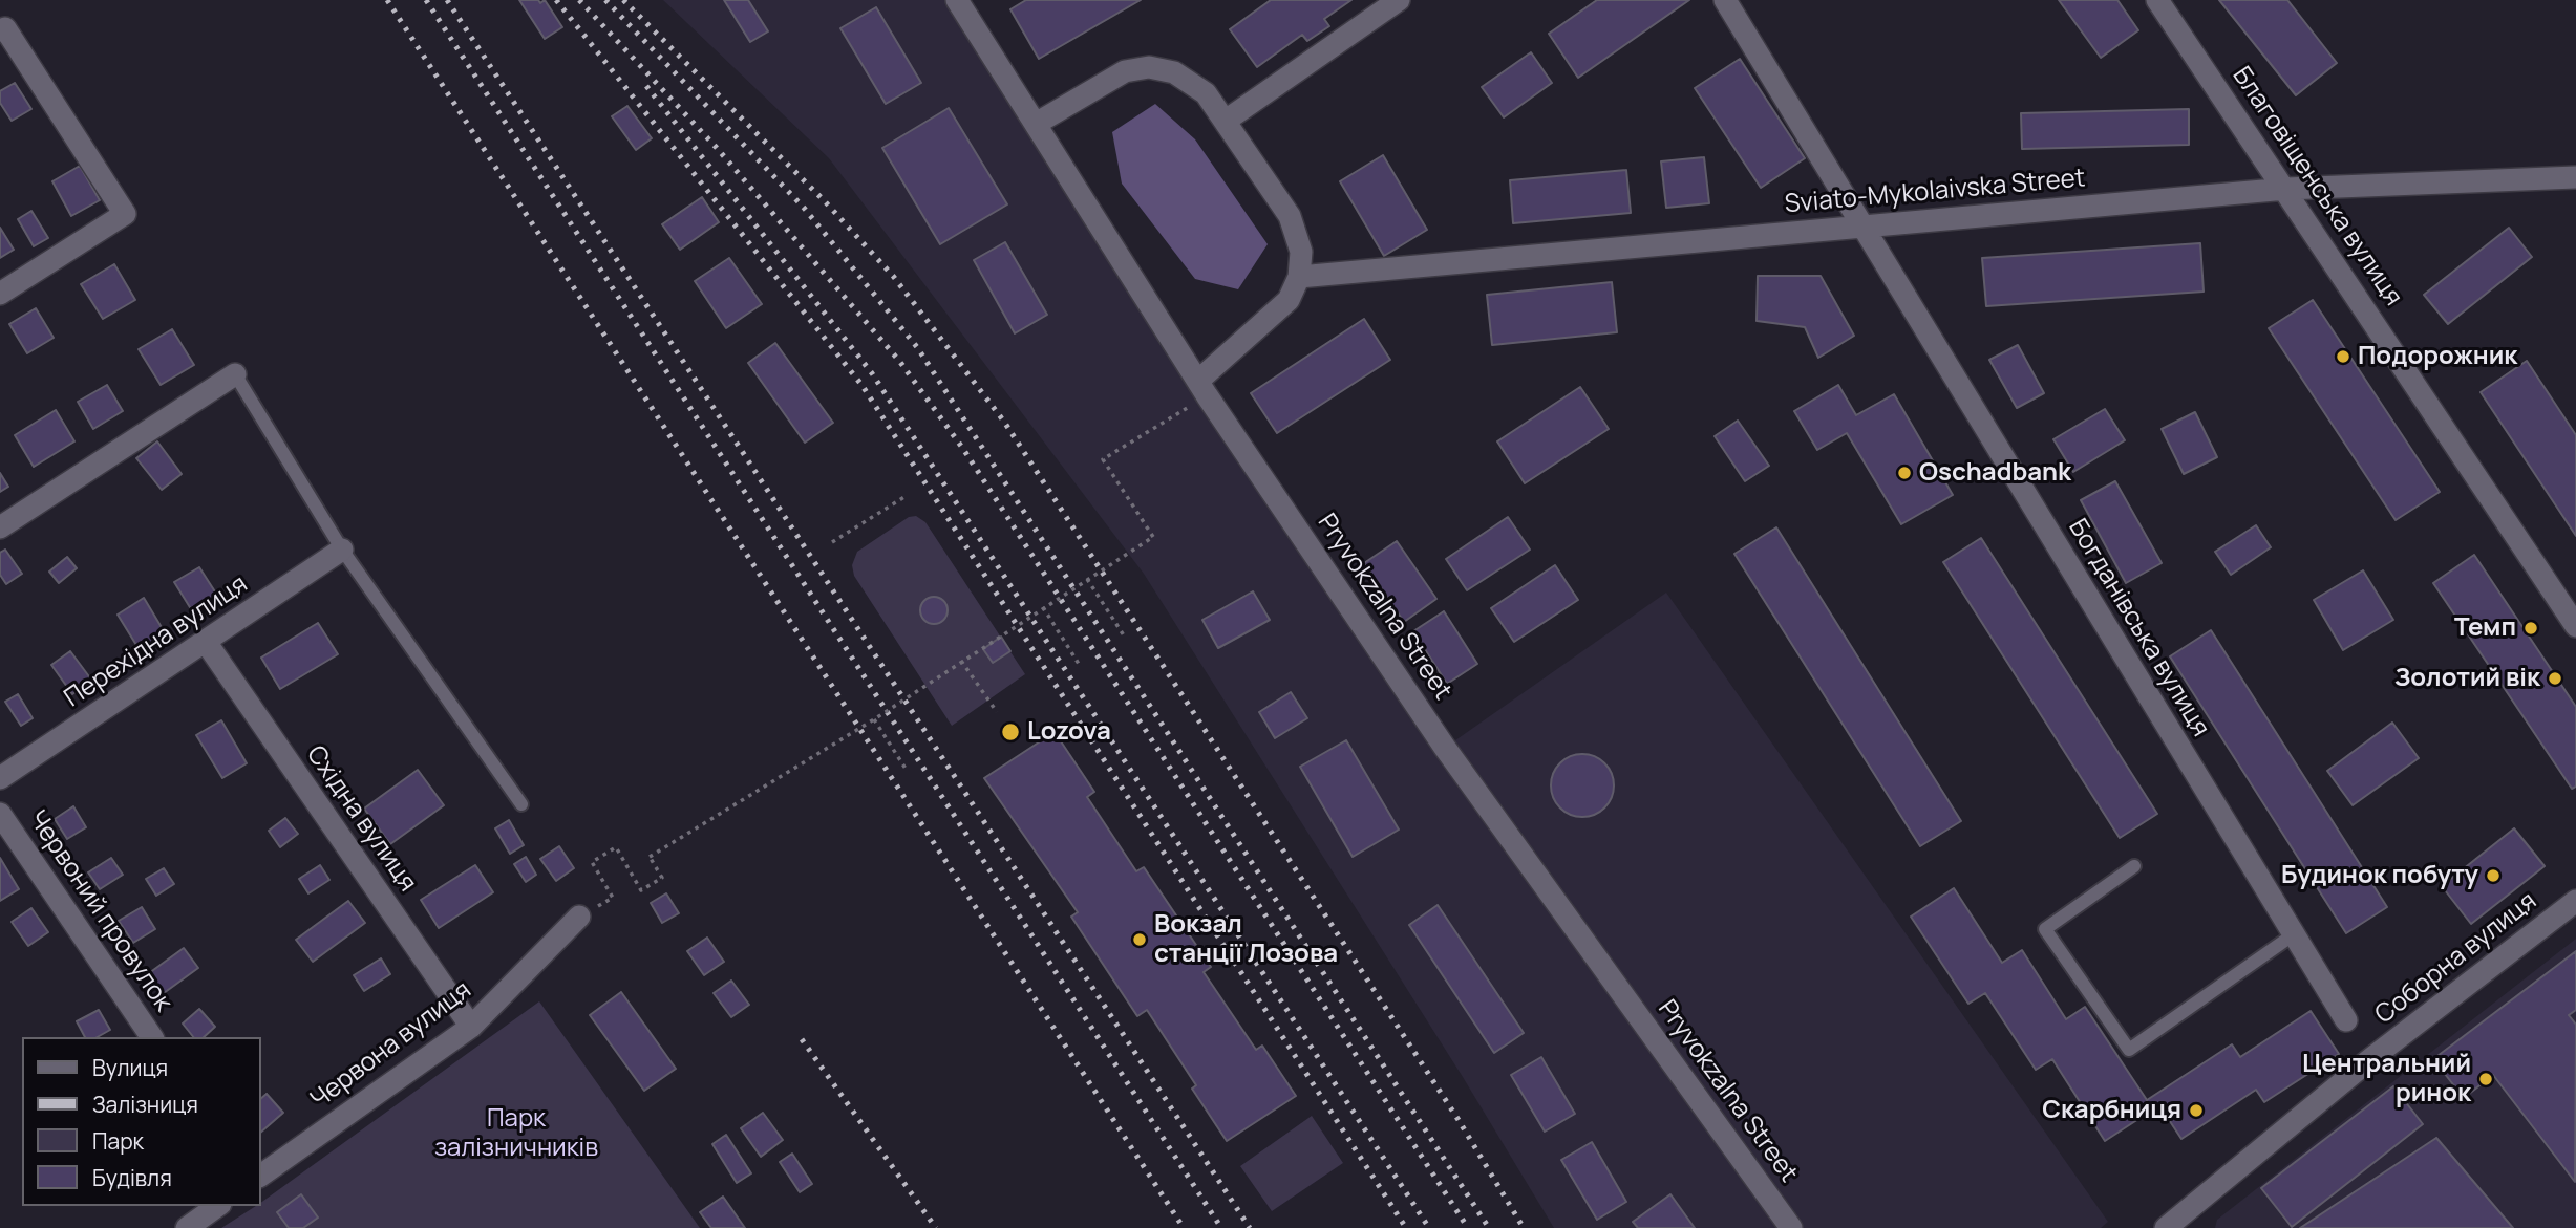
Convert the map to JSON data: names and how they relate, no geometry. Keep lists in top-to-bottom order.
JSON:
{
  "streets": {
    "street": [
      "Благовіщенська вулиця",
      "Sviato-Mykolaivska Street",
      "Pryvokzalna Street",
      "Богданівська вулиця",
      "Перехідна вулиця",
      "Східна вулиця",
      "Червоний провулок",
      "Соборна вулиця",
      "Червона вулиця"
    ]
  },
  "crossings": [
    ["Благовіщенська вулиця", "Sviato-Mykolaivska Street"],
    ["Sviato-Mykolaivska Street", "Богданівська вулиця"],
    ["Перехідна вулиця", "Східна вулиця"],
    ["Східна вулиця", "Червона вулиця"]
  ],
  "parks": ["Парк залізничників"],
  "places": [
    "Подорожник",
    "Oschadbank",
    "Темп",
    "Золотий вік",
    "Lozova",
    "Будинок побуту",
    "Вокзал станції Лозова",
    "Центральний ринок",
    "Скарбниця"
  ],
  "legend": [
    "Вулиця",
    "Залізниця",
    "Парк",
    "Будівля"
  ]
}
